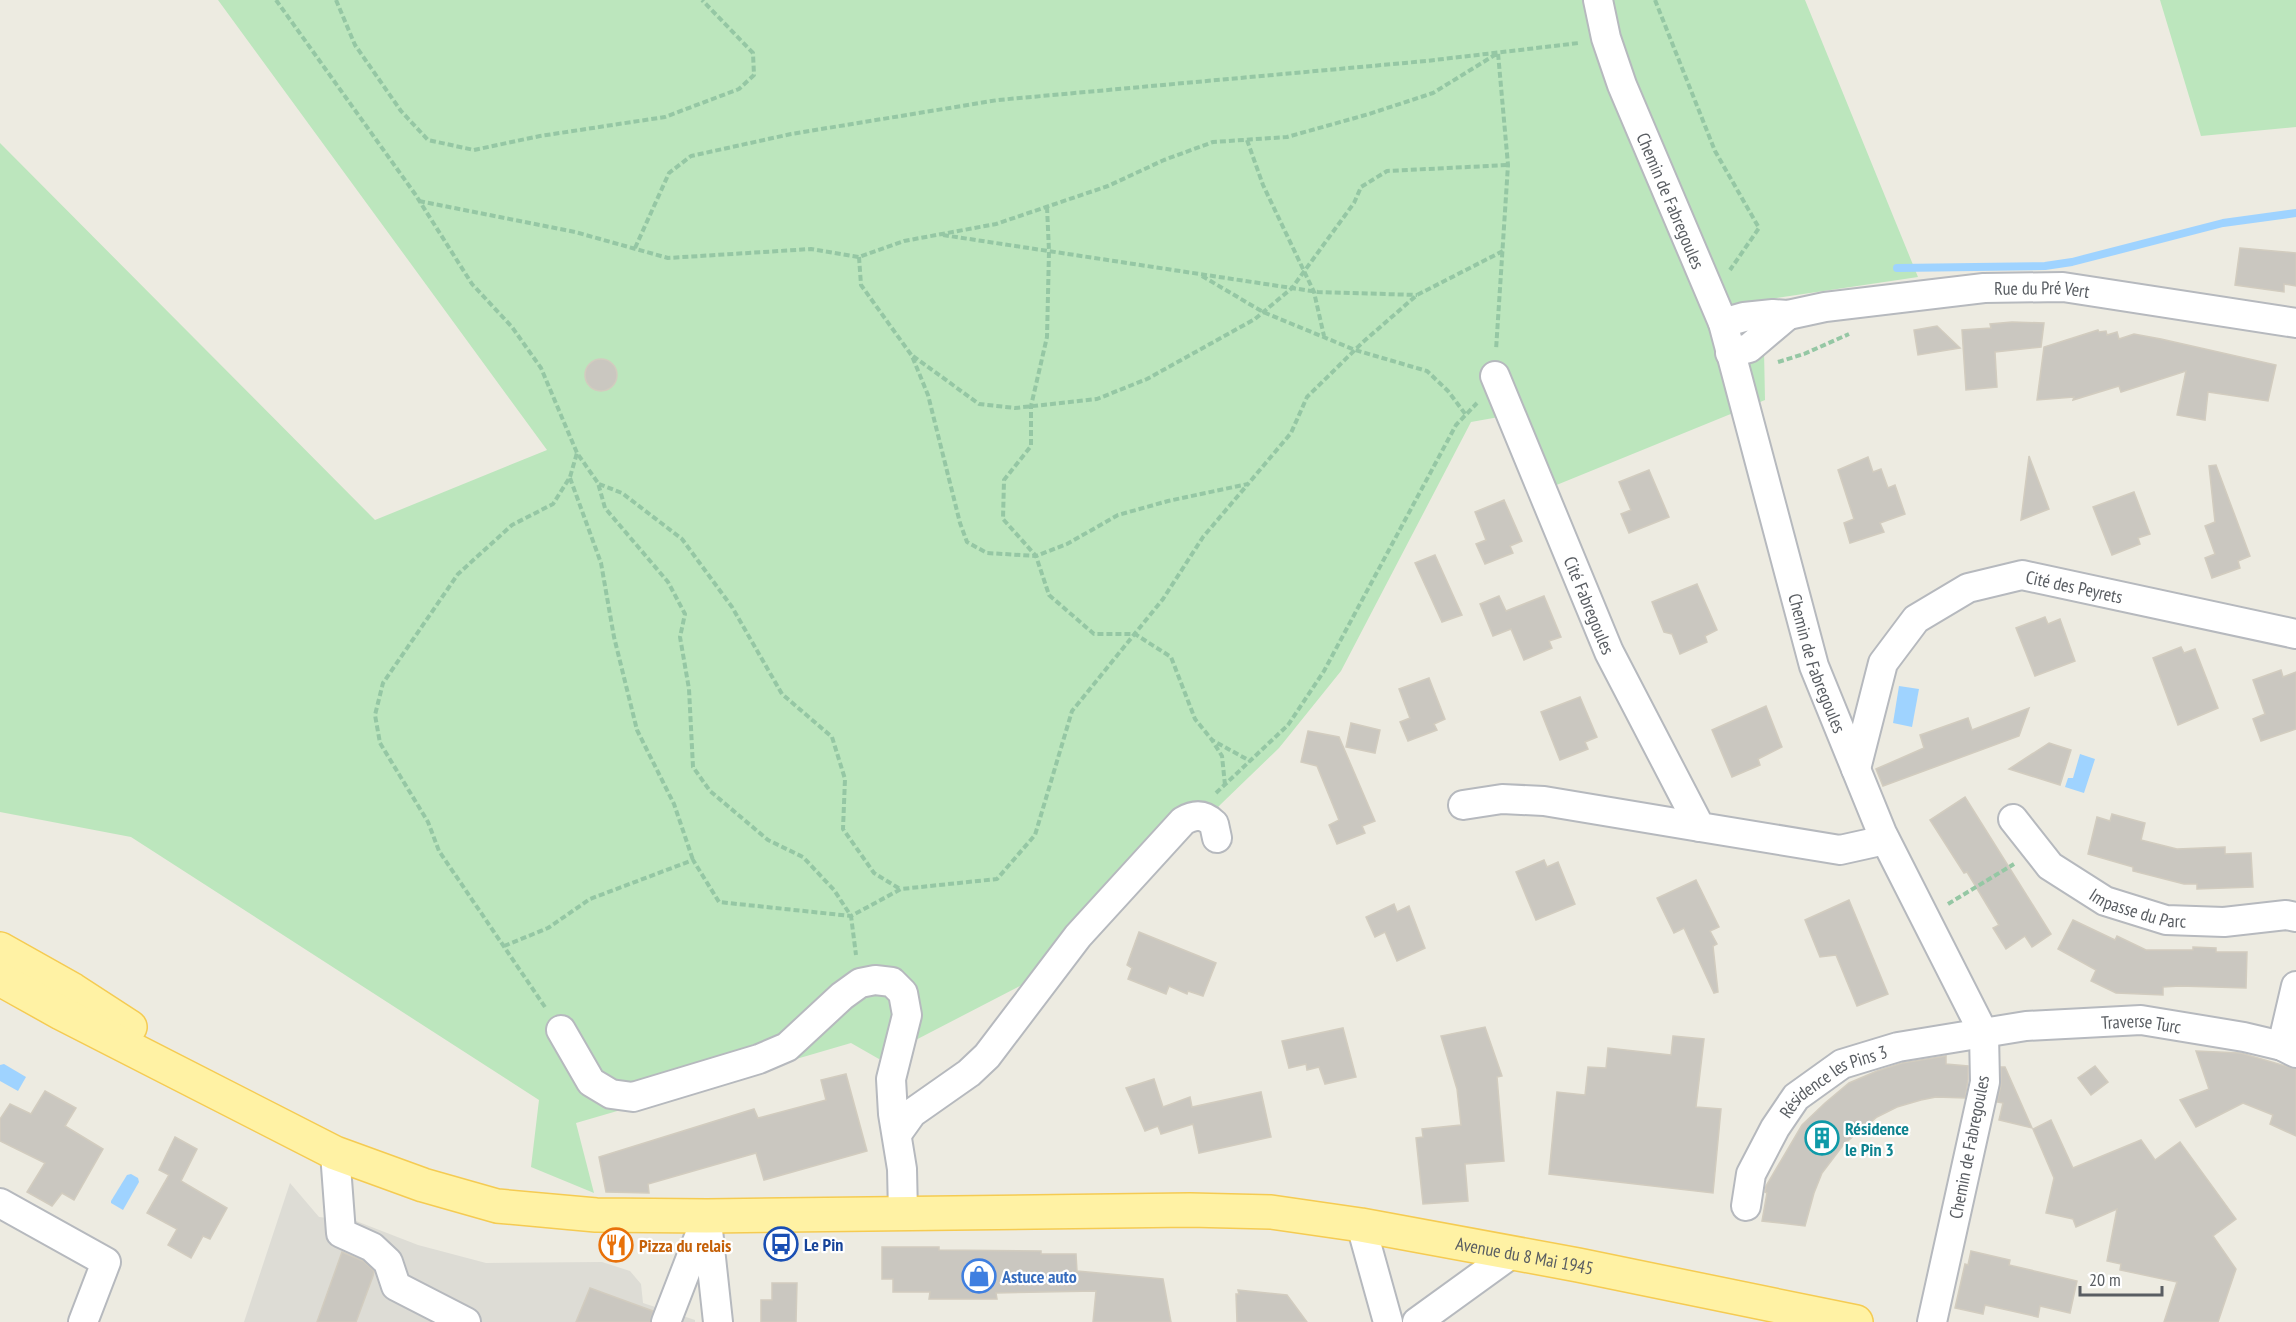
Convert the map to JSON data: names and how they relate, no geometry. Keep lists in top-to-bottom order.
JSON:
{
  "streets": {
    "main road": ["Avenue du 8 Mai 1945"],
    "street": [
      "Chemin de Fabregoules",
      "Rue du Pré Vert",
      "Cité des Peyrets",
      "Cité Fabregoules",
      "Impasse du Parc",
      "Traverse Turc",
      "Résidence les Pins 3"
    ]
  },
  "crossings": [
    ["Chemin de Fabregoules", "Rue du Pré Vert"],
    ["Chemin de Fabregoules", "Cité des Peyrets"],
    ["Chemin de Fabregoules", "Traverse Turc"],
    ["Chemin de Fabregoules", "Résidence les Pins 3"],
    ["Traverse Turc", "Résidence les Pins 3"]
  ],
  "places": {
    "building": ["Résidence le Pin 3"],
    "bus stop": ["Le Pin"],
    "restaurant": ["Pizza du relais"],
    "shop": ["Astuce auto"]
  },
  "scale_bar": "20 m"
}
